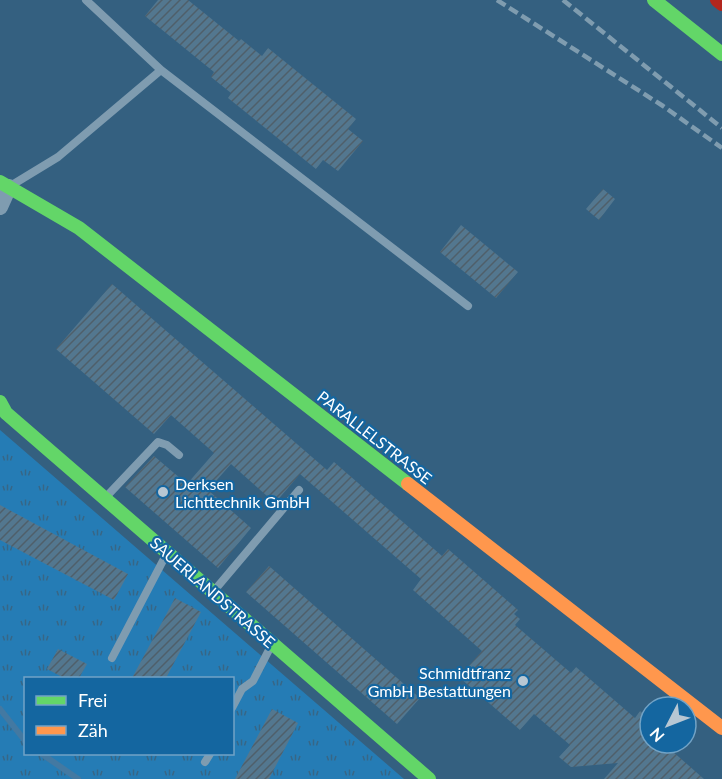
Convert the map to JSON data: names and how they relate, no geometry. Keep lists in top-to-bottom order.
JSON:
{
  "streets": {
    "main road": ["PARALLELSTRASSE", "SAUERLANDSTRASSE"]
  },
  "places": ["Derksen Lichttechnik GmbH", "Schmidtfranz GmbH Bestattungen"],
  "legend": ["Frei", "Zäh"],
  "north": "bottom left"
}
